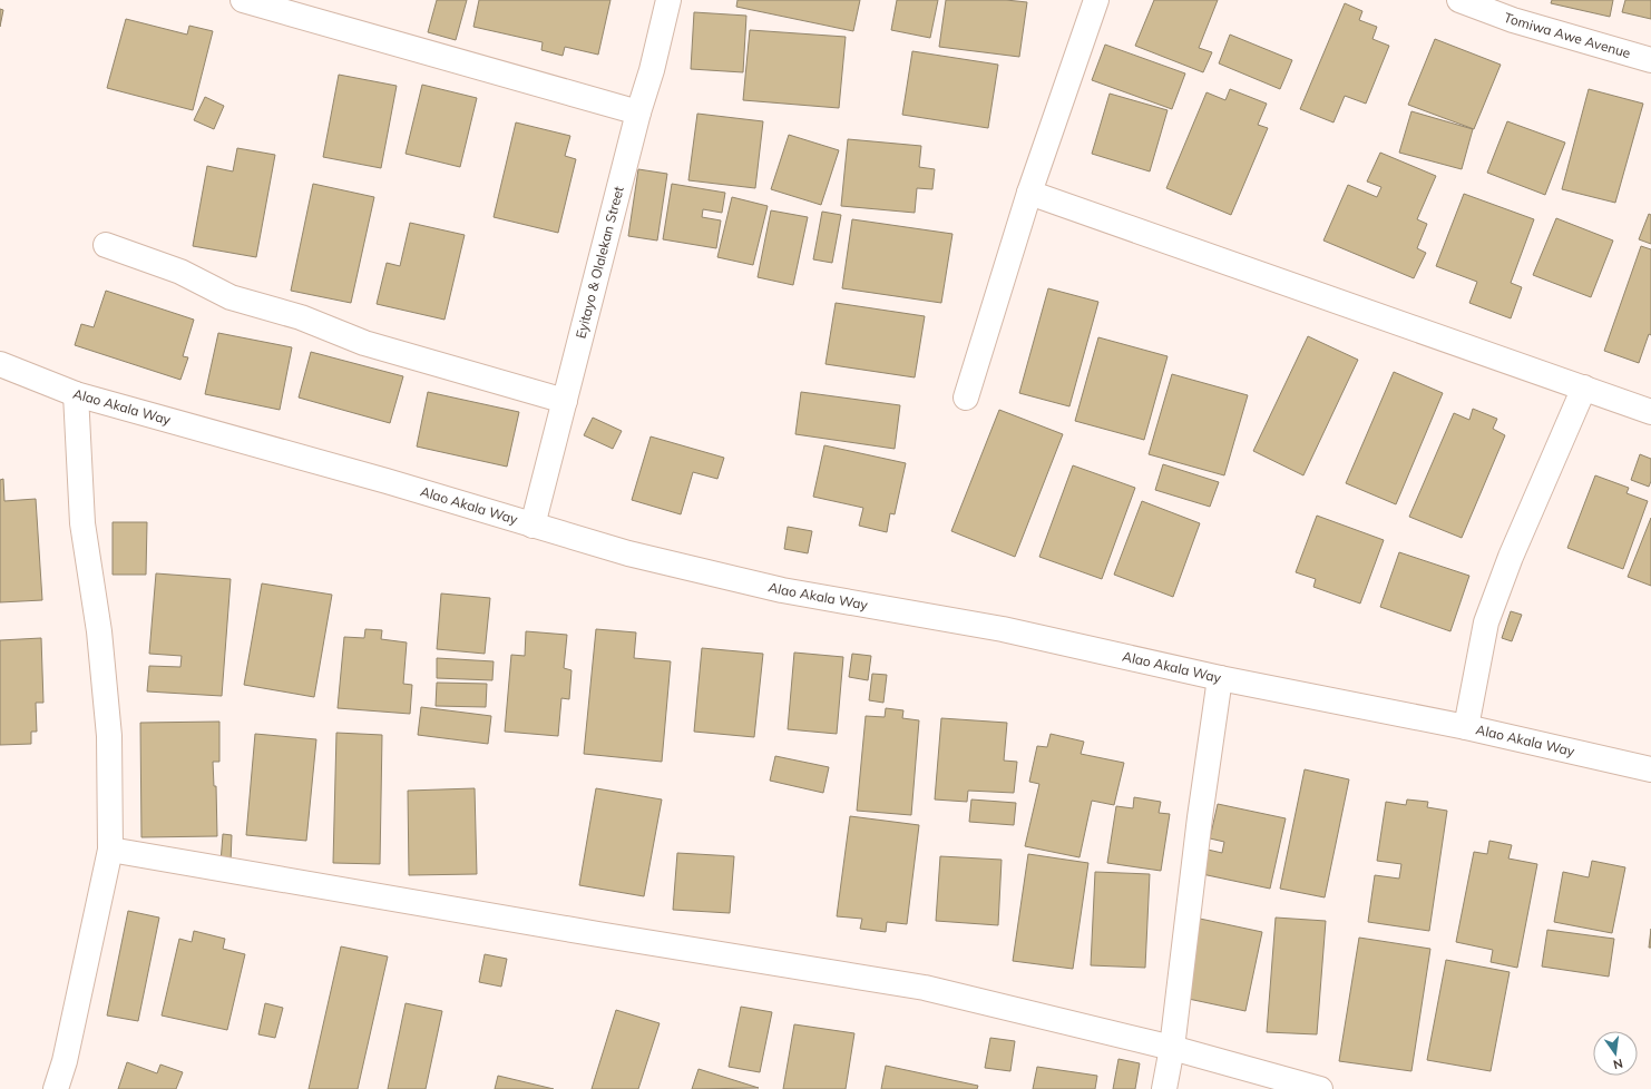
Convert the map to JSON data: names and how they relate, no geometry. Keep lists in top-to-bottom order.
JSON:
{
  "streets": {
    "street": ["Tomiwa Awe Avenue", "Eyitayo & Olalekan Street", "Alao Akala Way"]
  },
  "crossings": [
    ["Eyitayo & Olalekan Street", "Alao Akala Way"]
  ],
  "north": "bottom"
}
